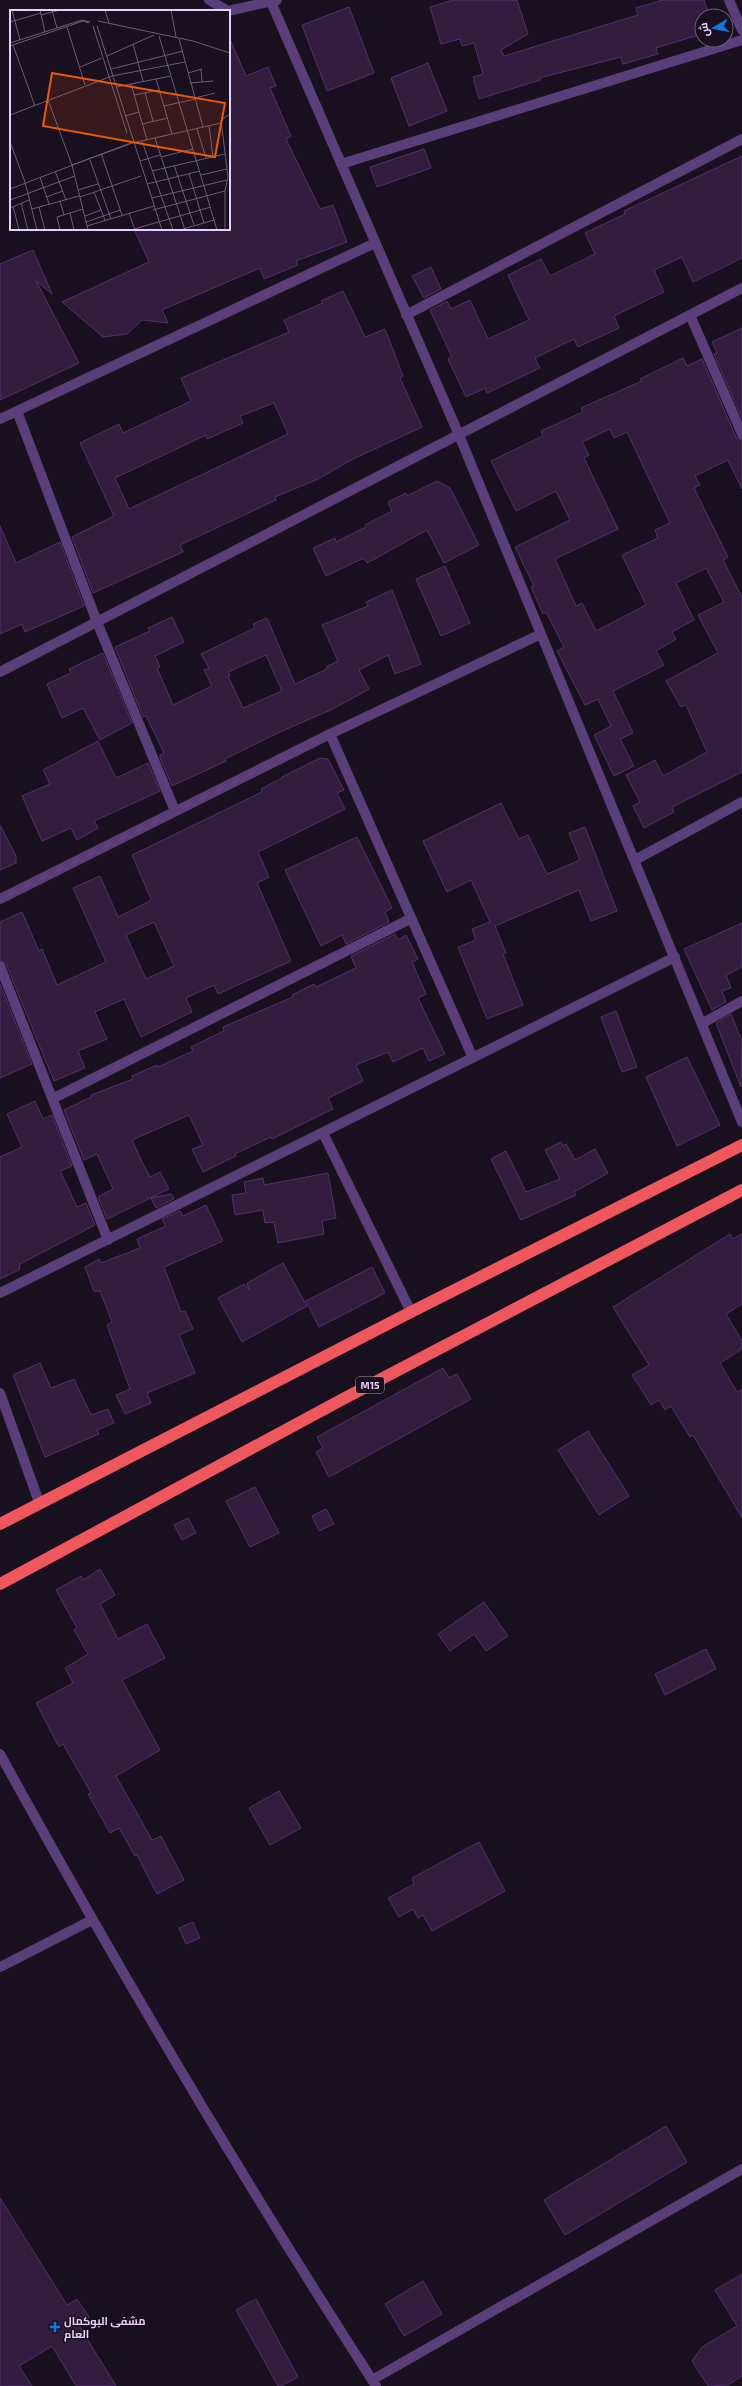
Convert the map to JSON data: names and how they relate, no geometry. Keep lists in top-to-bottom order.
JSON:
{
  "streets": {
    "highway": ["M15"]
  },
  "places": {
    "health": ["مشفى البوكمال العام"]
  },
  "north": "left"
}
